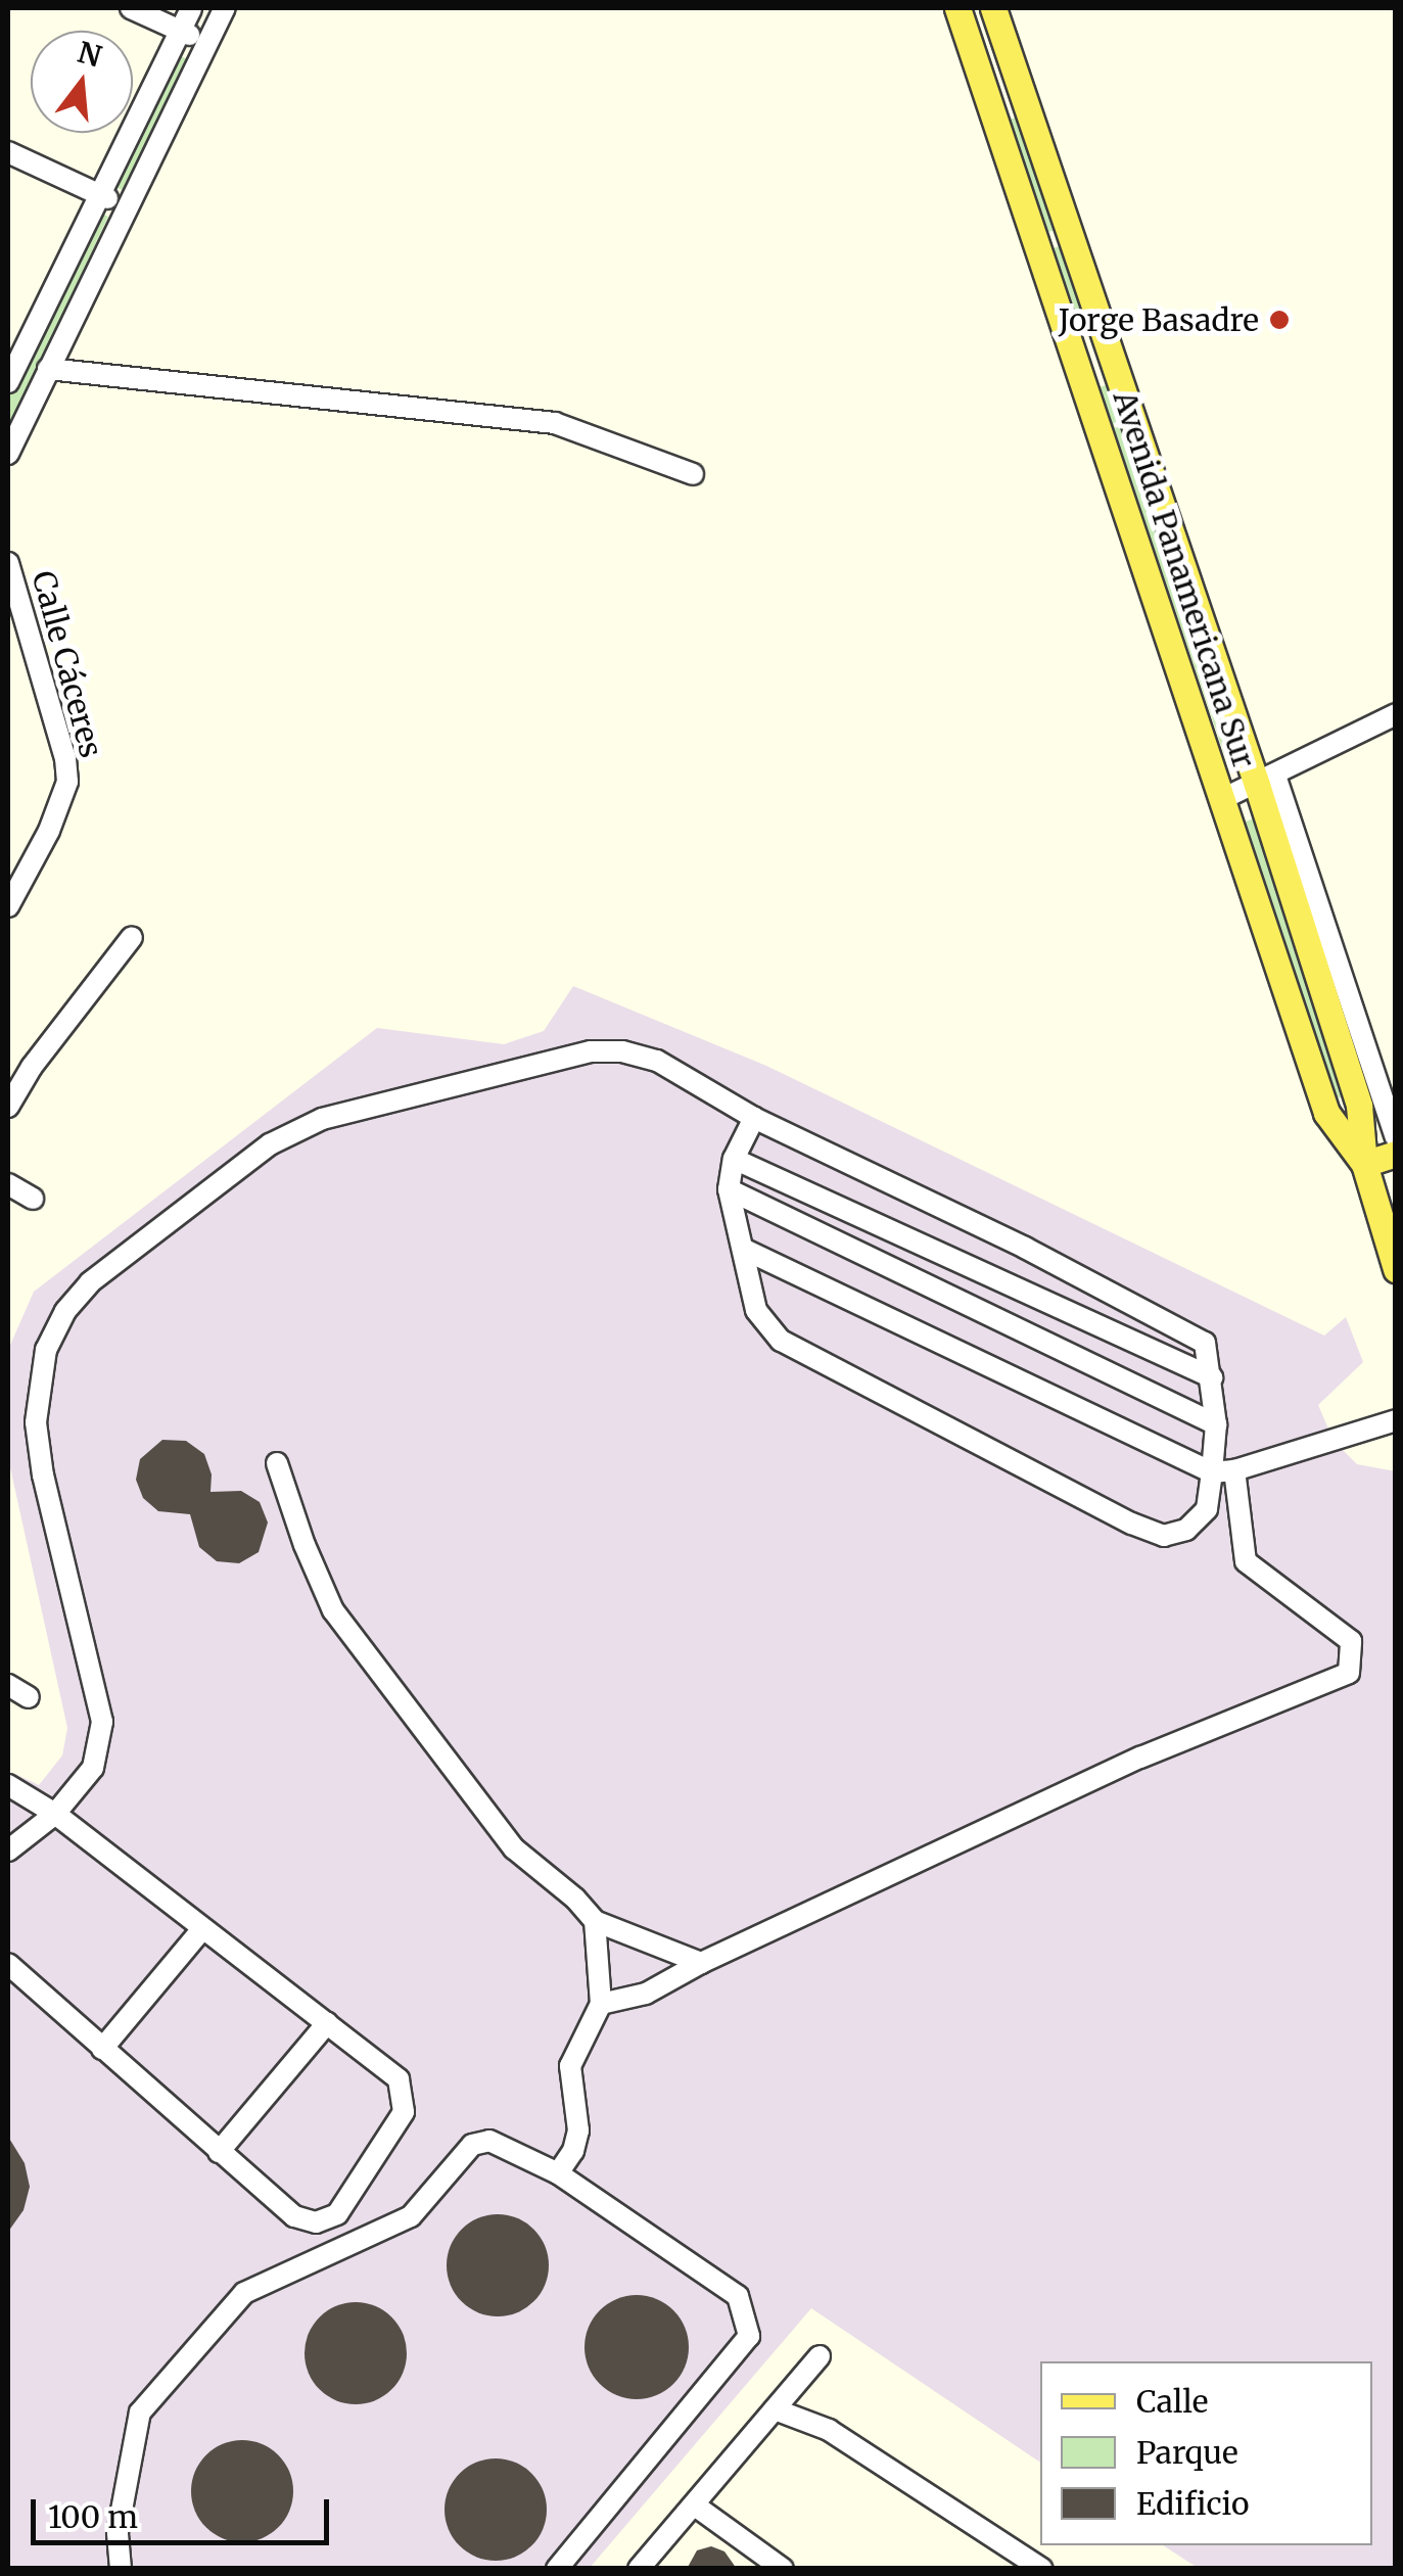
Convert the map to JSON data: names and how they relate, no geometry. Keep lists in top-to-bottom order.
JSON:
{
  "streets": {
    "main road": ["Avenida Panamericana Sur"],
    "street": ["Calle Cáceres"]
  },
  "places": ["Jorge Basadre"],
  "legend": ["Calle", "Parque", "Edificio"],
  "scale_bar": "100 m",
  "north": "top"
}
